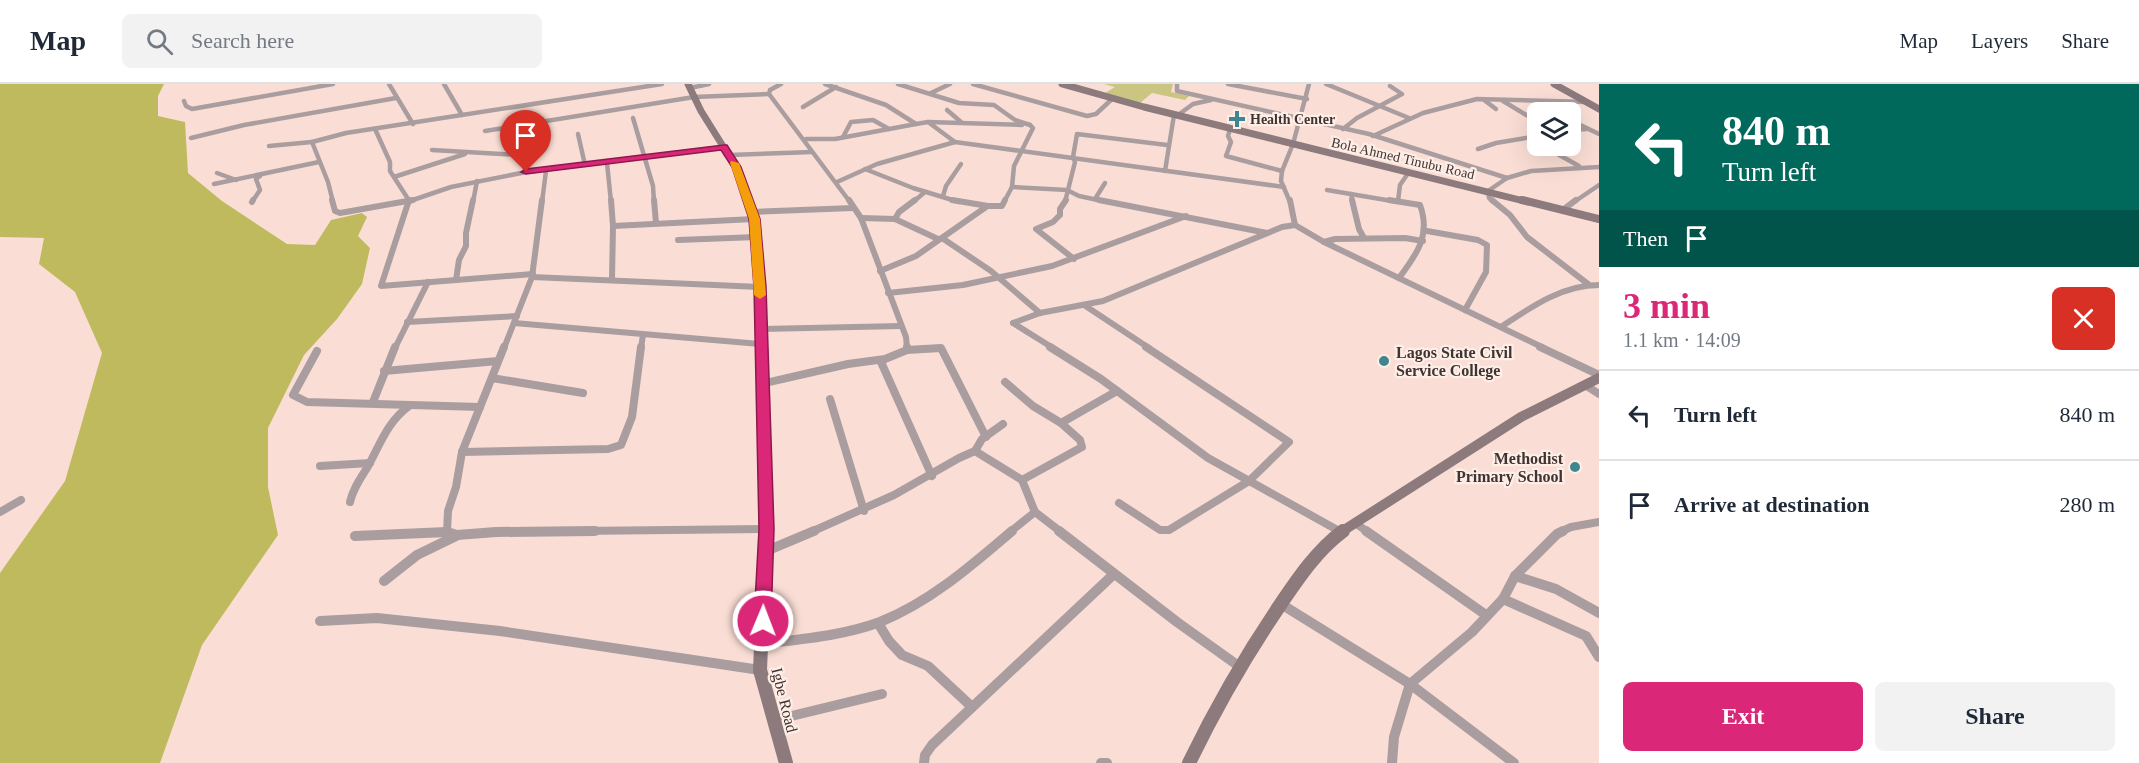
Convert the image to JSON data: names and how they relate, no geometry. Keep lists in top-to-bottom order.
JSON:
{
  "streets": {
    "main road": ["Bola Ahmed Tinubu Road", "Igbe Road"]
  },
  "places": {
    "health": ["Health Center"],
    "other": ["Lagos State Civil Service College", "Methodist Primary School"]
  },
  "page": {
    "header": "Map",
    "search": "Search here",
    "nav": ["Map", "Layers", "Share"],
    "turn": ["840 m", "Turn left"],
    "then": "Then",
    "heading": ["3 min", "1.1 km · 14:09"],
    "list": [
      {
        "name": "Turn left",
        "value": "840 m"
      },
      {
        "name": "Arrive at destination",
        "value": "280 m"
      }
    ],
    "buttons": ["Exit", "Share"]
  }
}
